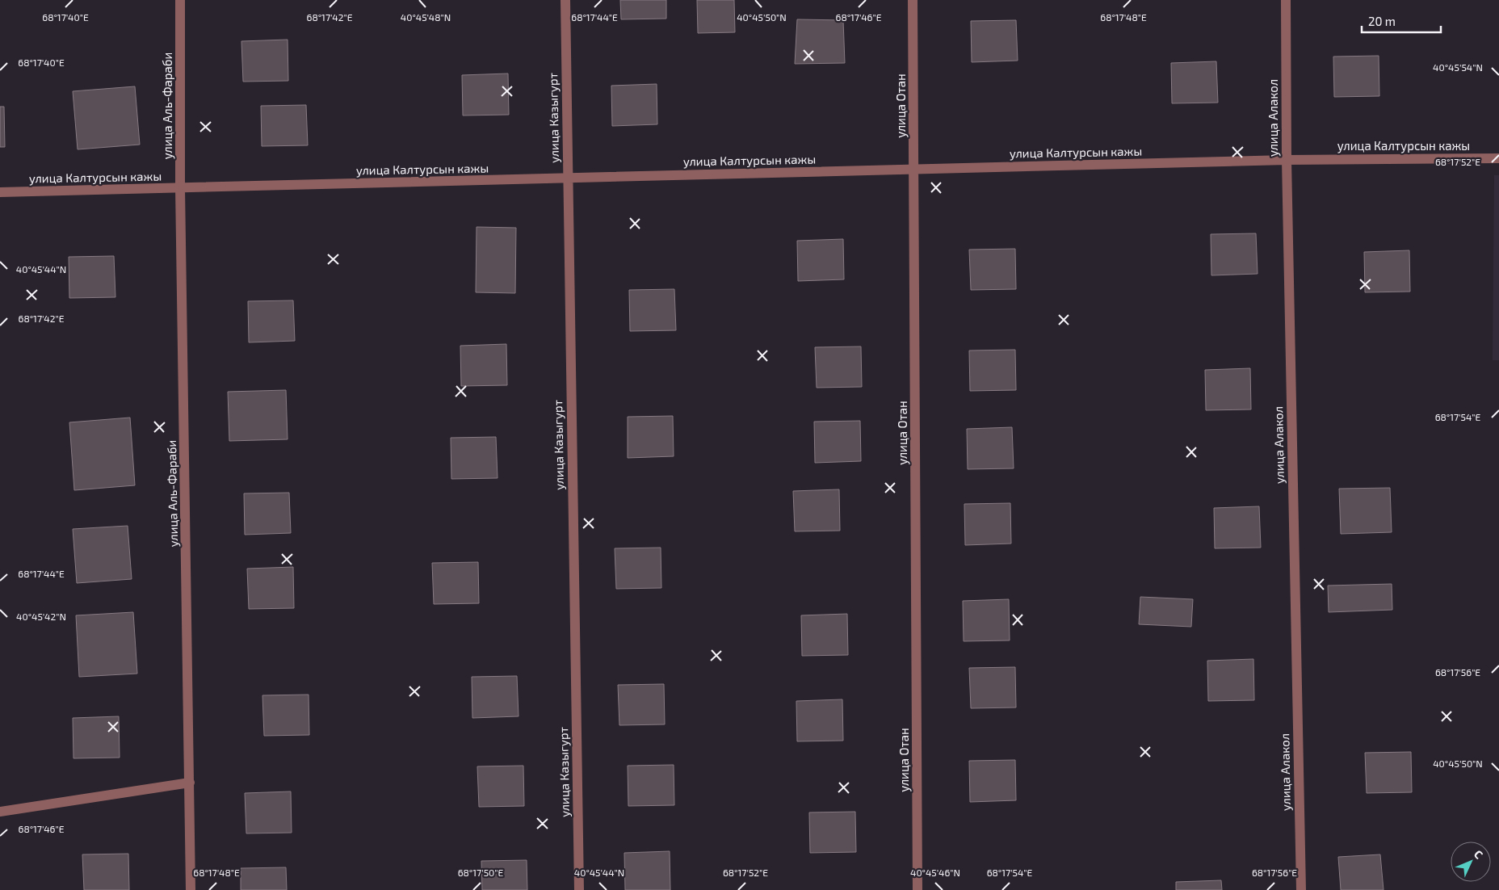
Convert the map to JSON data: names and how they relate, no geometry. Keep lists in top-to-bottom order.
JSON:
{
  "streets": {
    "street": [
      "улица Аль-Фараби",
      "улица Отан",
      "улица Казыгурт",
      "улица Алакол",
      "улица Калтурсын кажы"
    ]
  },
  "crossings": [
    ["улица Аль-Фараби", "улица Калтурсын кажы"],
    ["улица Отан", "улица Калтурсын кажы"],
    ["улица Казыгурт", "улица Калтурсын кажы"],
    ["улица Алакол", "улица Калтурсын кажы"]
  ],
  "scale_bar": "20 m",
  "north": "top right",
  "coordinates": [
    "68°17'42\"E",
    "68°17'44\"E",
    "68°17'46\"E",
    "68°17'48\"E",
    "68°17'40\"E",
    "40°45'48\"N",
    "40°45'50\"N",
    "40°45'54\"N",
    "68°17'52\"E",
    "40°45'44\"N",
    "68°17'54\"E",
    "40°45'42\"N",
    "68°17'56\"E",
    "40°45'46\"N",
    "68°17'50\"E"
  ]
}
